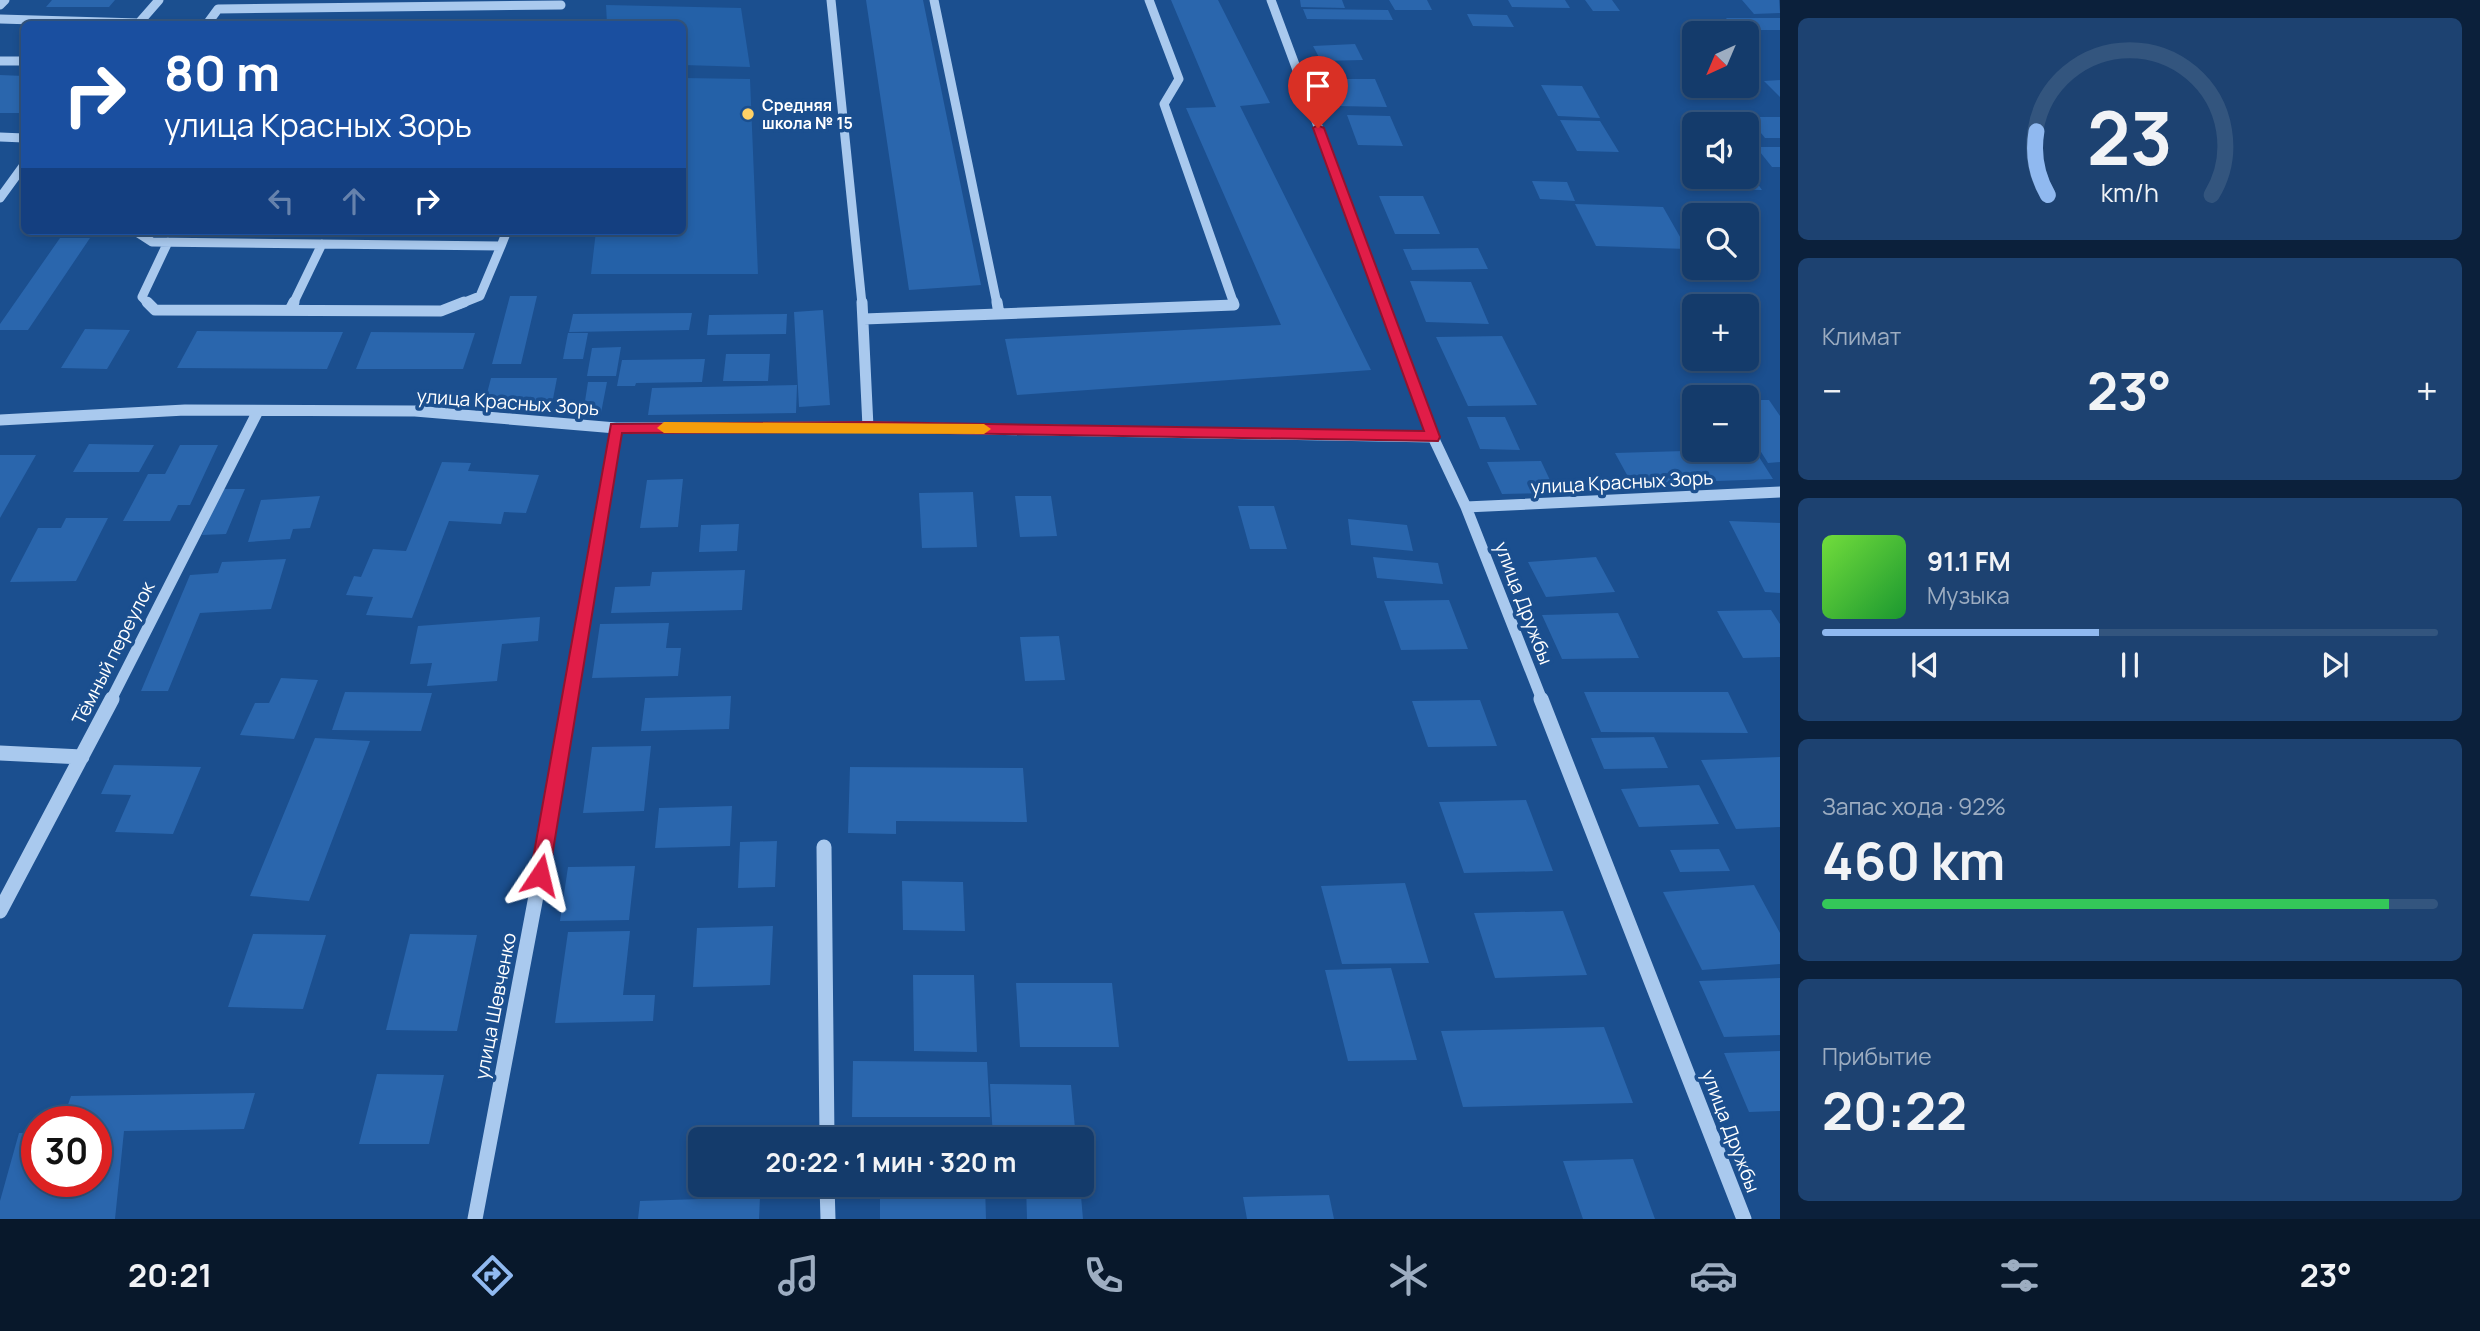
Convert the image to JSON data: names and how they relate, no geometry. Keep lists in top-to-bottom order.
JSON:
{
  "streets": {
    "street": [
      "улица Красных Зорь",
      "улица Дружбы",
      "Тёмный переулок",
      "улица Шевченко"
    ]
  },
  "crossings": [
    ["улица Красных Зорь", "улица Дружбы"],
    ["улица Красных Зорь", "Тёмный переулок"],
    ["улица Красных Зорь", "улица Шевченко"]
  ],
  "places": ["Средняя школа № 15"],
  "north": "bottom left",
  "page": {
    "map_buttons": ["+", "−"],
    "turn": ["80 m", "улица Красных Зорь"],
    "tile": [
      "Климат",
      ["Запас хода · 92%", "460 km"],
      ["Прибытие", "20:22"]
    ],
    "heat": ["−", "23°", "+"],
    "song": ["91.1 FM", "Музыка"],
    "limit": "30",
    "trip": "20:22 · 1 мин · 320 m",
    "tabs": ["20:21", "23°"],
    "gauge": ["23", "km/h"]
  }
}
